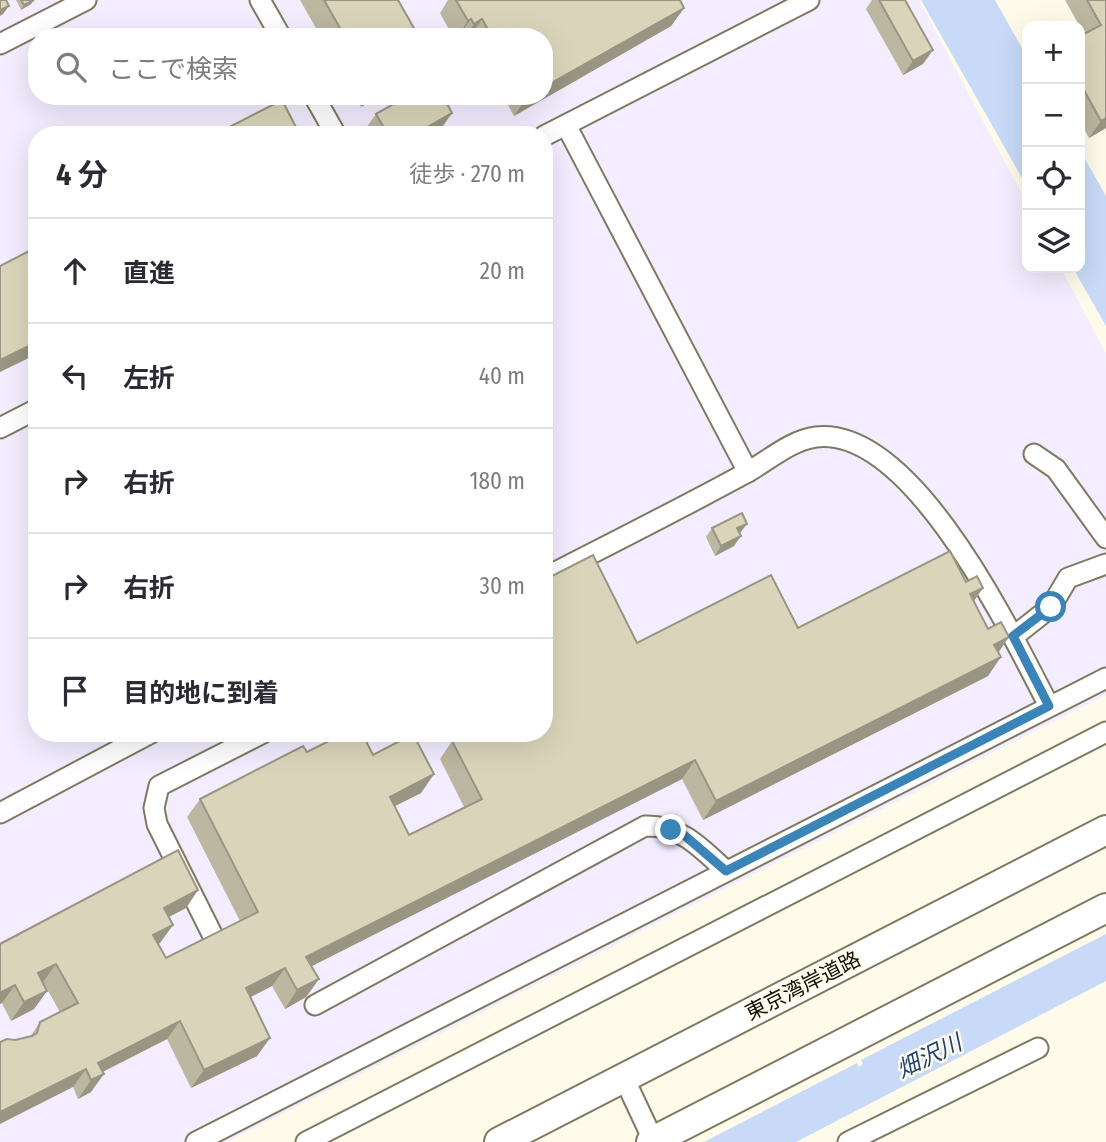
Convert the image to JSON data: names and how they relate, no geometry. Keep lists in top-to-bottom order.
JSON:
{
  "streets": {
    "highway": ["東京湾岸道路"]
  },
  "water": ["畑沢川"],
  "page": {
    "map_buttons": ["+", "−"],
    "search": "ここで検索",
    "heading": ["4 分", "徒歩 · 270 m"],
    "list": [
      ["直進", "20 m"],
      ["左折", "40 m"],
      ["右折", "180 m"],
      ["右折", "30 m"],
      "目的地に到着"
    ]
  }
}
